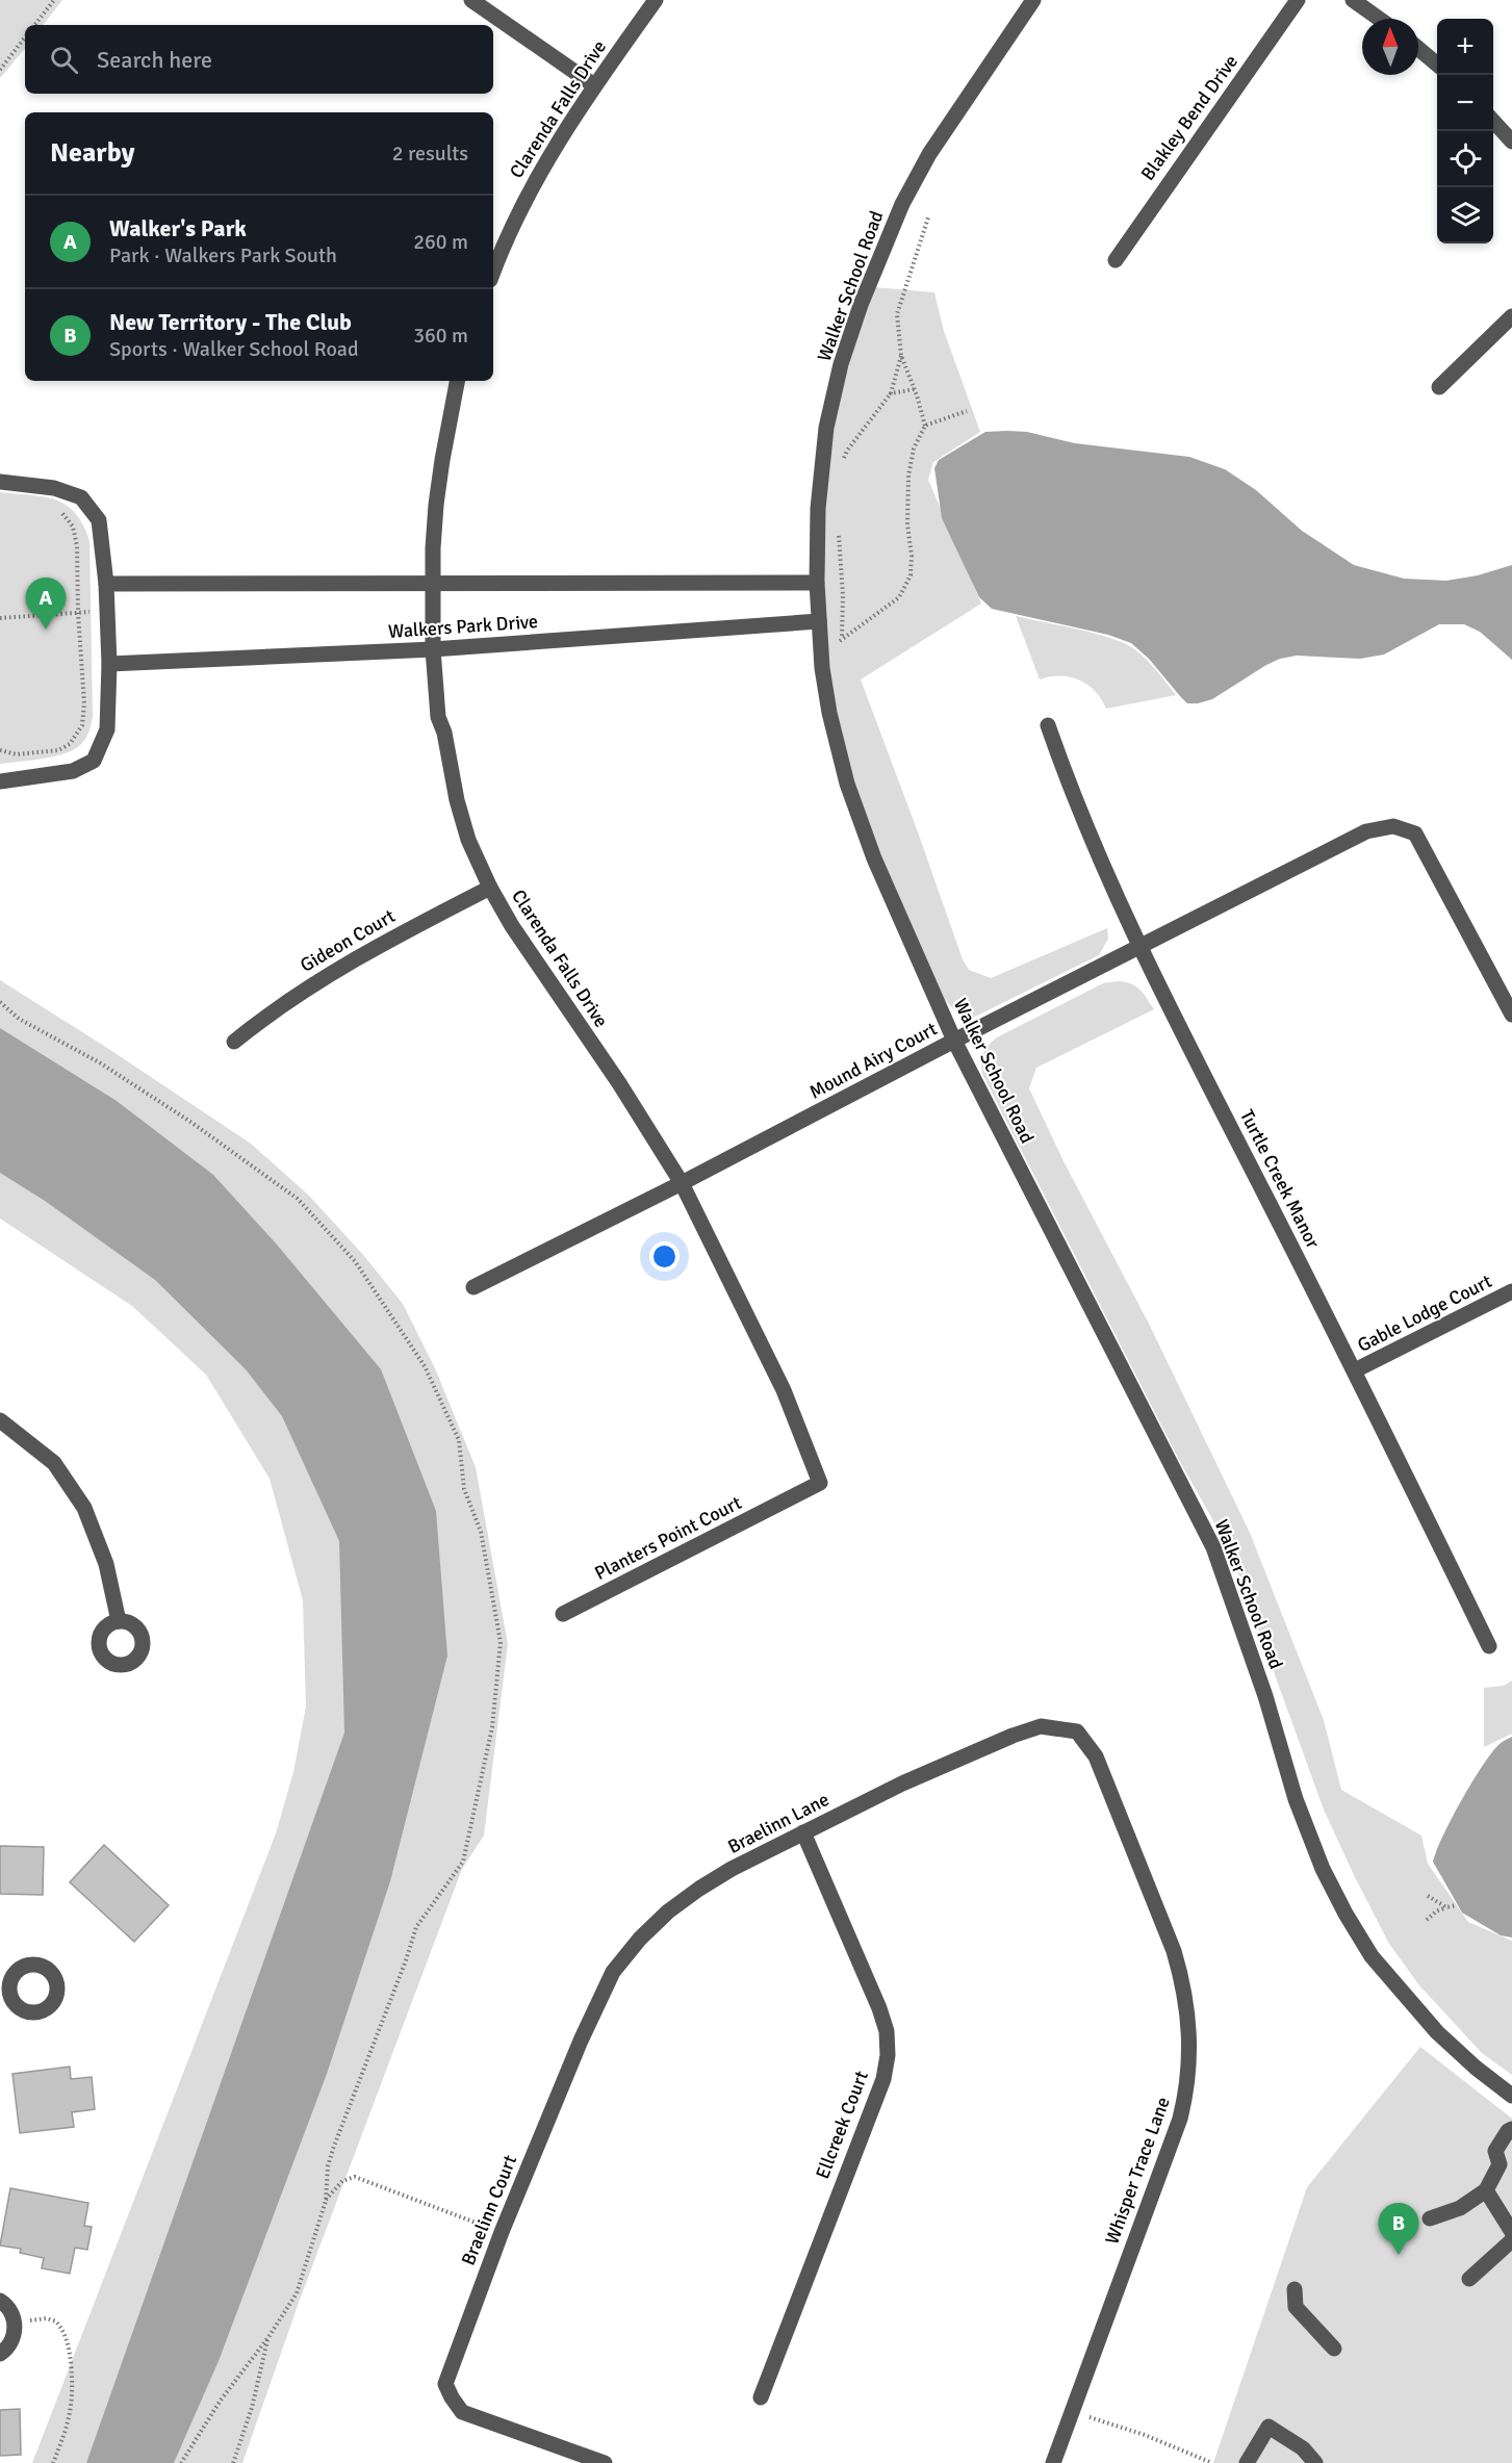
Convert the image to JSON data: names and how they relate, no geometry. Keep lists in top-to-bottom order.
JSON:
{
  "streets": {
    "street": [
      "Clarenda Falls Drive",
      "Blakley Bend Drive",
      "Walker School Road",
      "Walkers Park Drive",
      "Gideon Court",
      "Mound Airy Court",
      "Turtle Creek Manor",
      "Gable Lodge Court",
      "Planters Point Court",
      "Braelinn Lane",
      "Ellcreek Court",
      "Whisper Trace Lane",
      "Braelinn Court"
    ]
  },
  "crossings": [
    ["Clarenda Falls Drive", "Walkers Park Drive"],
    ["Clarenda Falls Drive", "Gideon Court"],
    ["Clarenda Falls Drive", "Mound Airy Court"],
    ["Clarenda Falls Drive", "Planters Point Court"],
    ["Walker School Road", "Walkers Park Drive"],
    ["Walker School Road", "Mound Airy Court"],
    ["Mound Airy Court", "Turtle Creek Manor"],
    ["Turtle Creek Manor", "Gable Lodge Court"],
    ["Braelinn Lane", "Ellcreek Court"],
    ["Braelinn Lane", "Whisper Trace Lane"],
    ["Braelinn Lane", "Braelinn Court"]
  ],
  "north": "top",
  "page": {
    "map_buttons": ["+", "−"],
    "search": "Search here",
    "heading": ["Nearby", "2 results"],
    "list": [
      {
        "mark": "A",
        "name": "Walker's Park",
        "note": "Park · Walkers Park South",
        "value": "260 m"
      },
      {
        "mark": "B",
        "name": "New Territory - The Club",
        "note": "Sports · Walker School Road",
        "value": "360 m"
      }
    ],
    "pins": ["A", "B"]
  }
}
